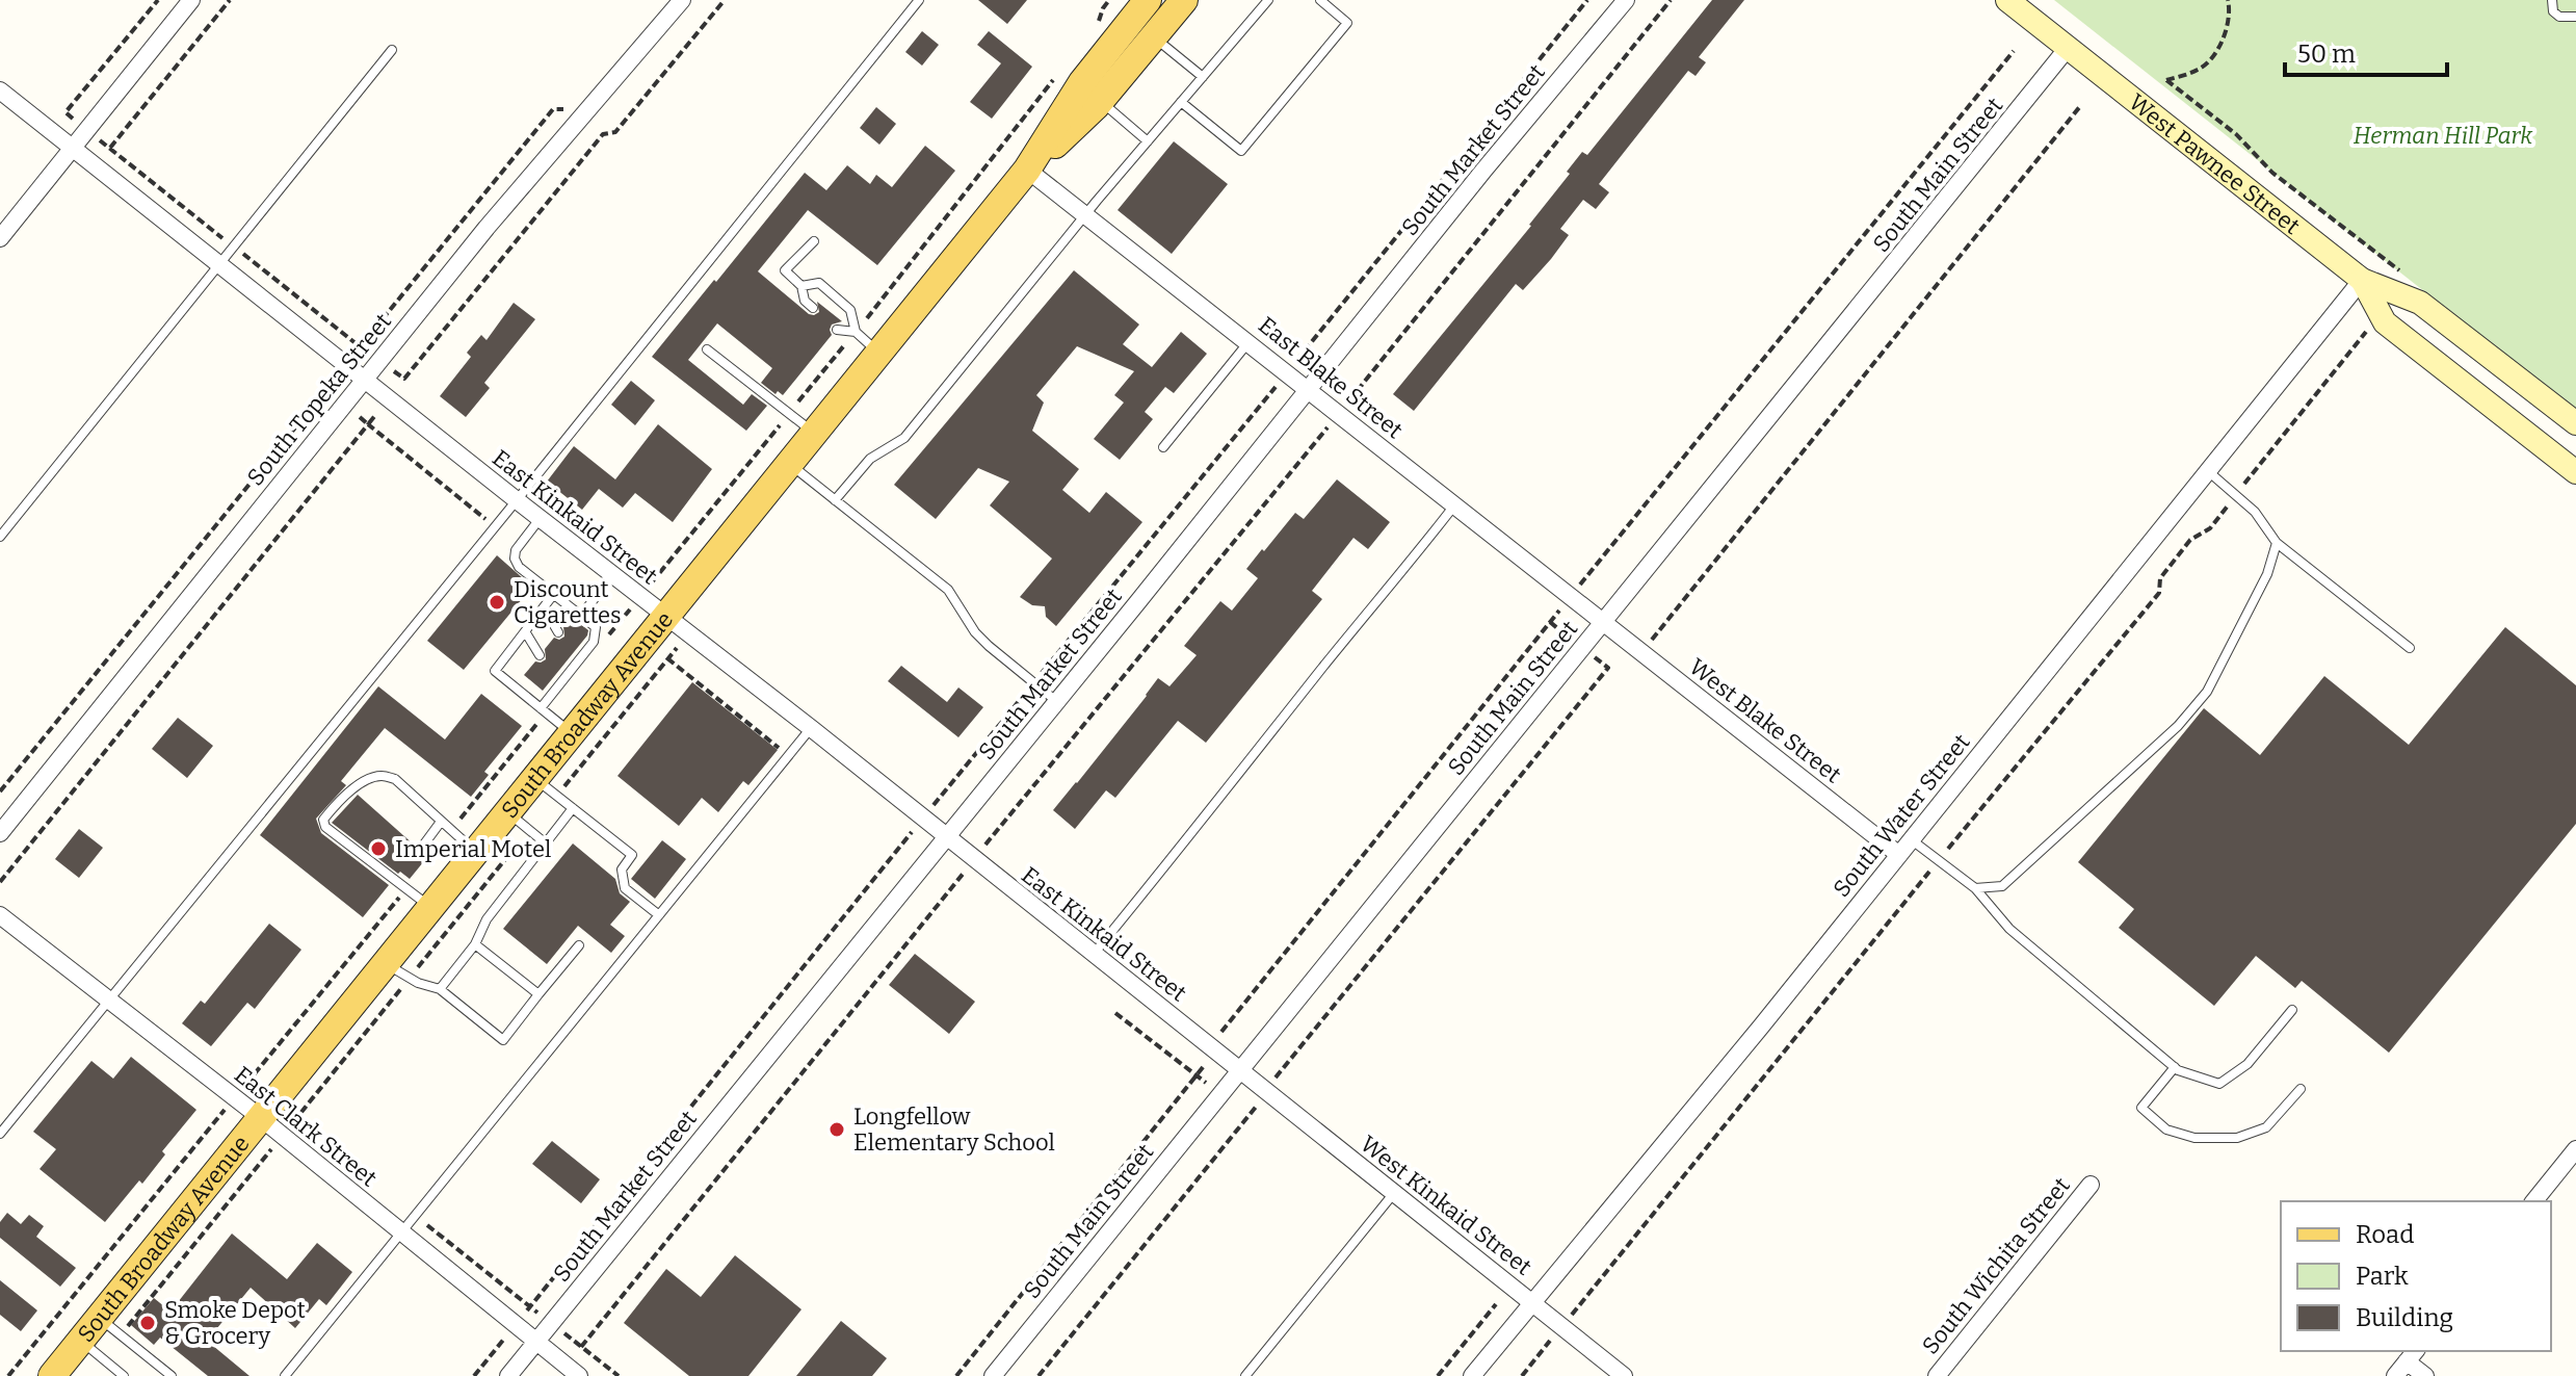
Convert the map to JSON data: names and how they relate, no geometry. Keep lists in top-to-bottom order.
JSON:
{
  "streets": {
    "main road": ["West Pawnee Street", "South Broadway Avenue"],
    "street": [
      "South Market Street",
      "South Main Street",
      "East Blake Street",
      "South Topeka Street",
      "East Kinkaid Street",
      "West Blake Street",
      "South Water Street",
      "East Clark Street",
      "West Kinkaid Street",
      "South Wichita Street"
    ]
  },
  "crossings": [
    ["South Market Street", "East Blake Street"],
    ["South Market Street", "East Kinkaid Street"],
    ["South Market Street", "East Clark Street"],
    ["West Pawnee Street", "South Main Street"],
    ["West Pawnee Street", "South Water Street"],
    ["South Main Street", "East Blake Street"],
    ["South Main Street", "East Kinkaid Street"],
    ["South Main Street", "West Blake Street"],
    ["South Main Street", "West Kinkaid Street"],
    ["East Blake Street", "South Broadway Avenue"],
    ["East Blake Street", "West Blake Street"],
    ["South Topeka Street", "East Kinkaid Street"],
    ["East Kinkaid Street", "South Broadway Avenue"],
    ["East Kinkaid Street", "West Kinkaid Street"],
    ["South Broadway Avenue", "East Clark Street"],
    ["West Blake Street", "South Water Street"],
    ["South Water Street", "West Kinkaid Street"]
  ],
  "parks": ["Herman Hill Park"],
  "places": [
    "Discount Cigarettes",
    "Imperial Motel",
    "Longfellow Elementary School",
    "Smoke Depot & Grocery"
  ],
  "legend": ["Road", "Park", "Building"],
  "scale_bar": "50 m"
}
